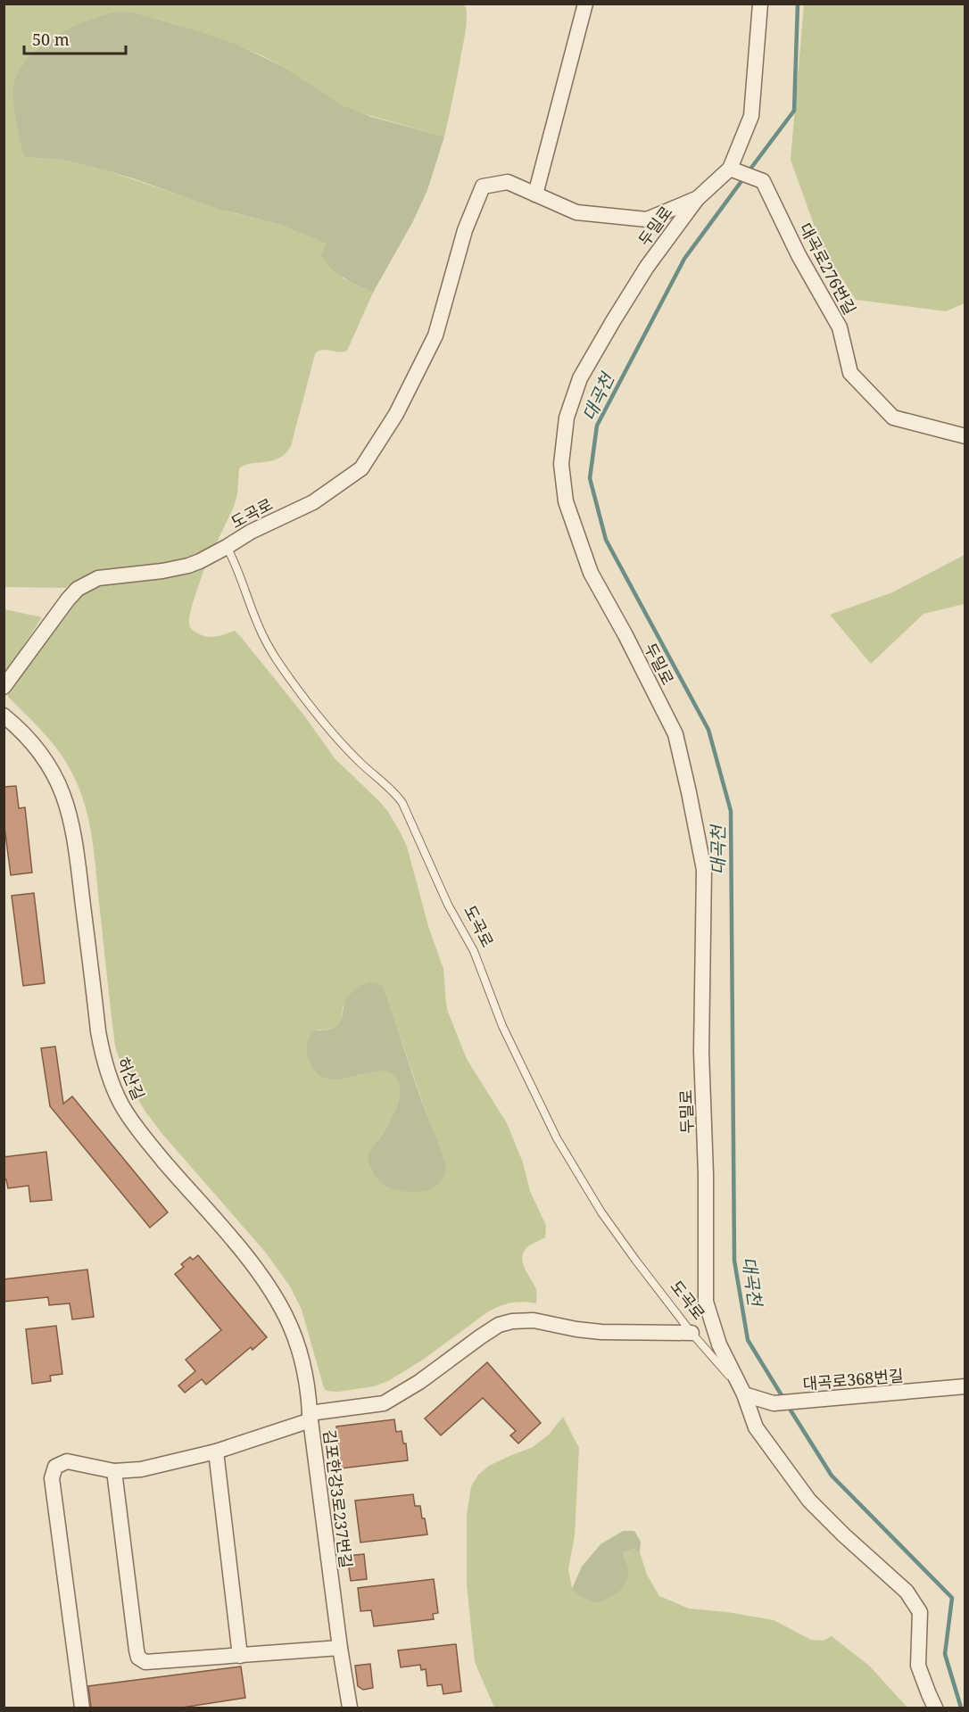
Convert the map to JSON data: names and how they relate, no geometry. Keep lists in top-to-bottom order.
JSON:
{
  "streets": {
    "street": [
      "두밀로",
      "대곡로276번길",
      "도곡로",
      "허산길",
      "대곡로368번길",
      "김포한강3로237번길"
    ]
  },
  "crossings": [
    ["두밀로", "대곡로276번길"],
    ["두밀로", "도곡로"],
    ["두밀로", "대곡로368번길"],
    ["도곡로", "대곡로368번길"],
    ["허산길", "김포한강3로237번길"]
  ],
  "water": ["대곡천"],
  "scale_bar": "50 m"
}
